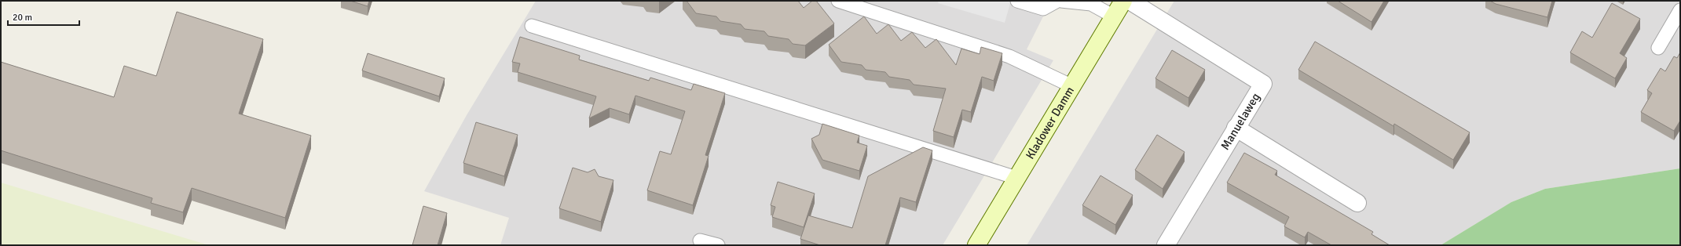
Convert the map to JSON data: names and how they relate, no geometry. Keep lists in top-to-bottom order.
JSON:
{
  "streets": {
    "main road": ["Kladower Damm"],
    "street": ["Manuelaweg"]
  },
  "scale_bar": "20 m"
}
